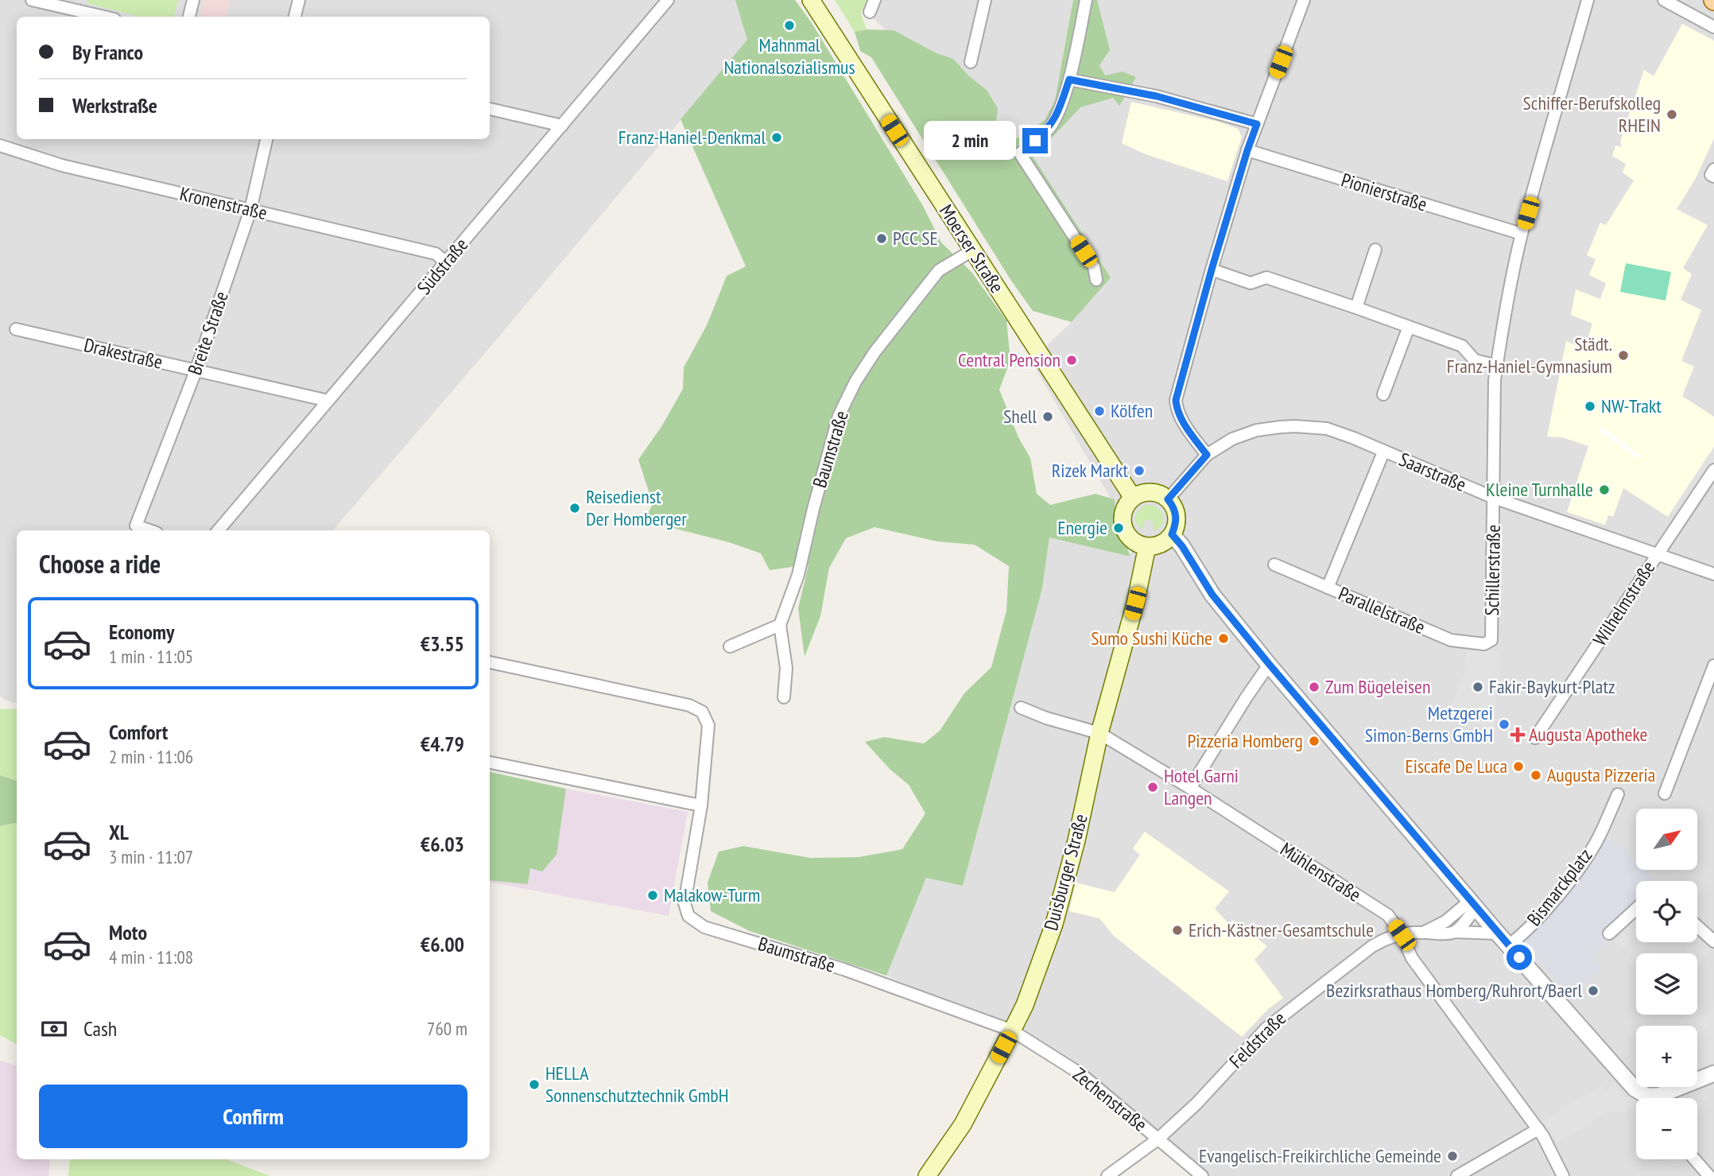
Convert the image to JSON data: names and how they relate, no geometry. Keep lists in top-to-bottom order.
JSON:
{
  "streets": {
    "main road": ["Moerser Straße", "Duisburger Straße"],
    "street": [
      "Pionierstraße",
      "Kronenstraße",
      "Südstraße",
      "Breite Straße",
      "Drakestraße",
      "Baumstraße",
      "Saarstraße",
      "Schillerstraße",
      "Wilhelmstraße",
      "Parallelstraße",
      "Mühlenstraße",
      "Bismarckplatz",
      "Feldstraße",
      "Zechenstraße"
    ]
  },
  "crossings": [
    ["Pionierstraße", "Schillerstraße"],
    ["Kronenstraße", "Südstraße"],
    ["Kronenstraße", "Breite Straße"],
    ["Moerser Straße", "Baumstraße"],
    ["Moerser Straße", "Saarstraße"],
    ["Moerser Straße", "Duisburger Straße"],
    ["Südstraße", "Drakestraße"],
    ["Breite Straße", "Drakestraße"],
    ["Baumstraße", "Duisburger Straße"],
    ["Baumstraße", "Zechenstraße"],
    ["Saarstraße", "Schillerstraße"],
    ["Saarstraße", "Wilhelmstraße"],
    ["Saarstraße", "Duisburger Straße"],
    ["Schillerstraße", "Parallelstraße"],
    ["Duisburger Straße", "Mühlenstraße"],
    ["Duisburger Straße", "Zechenstraße"],
    ["Mühlenstraße", "Feldstraße"],
    ["Feldstraße", "Zechenstraße"]
  ],
  "places": {
    "other": [
      "Mahnmal Nationalsozialismus",
      "Schiffer-Berufskolleg RHEIN",
      "Franz-Haniel-Denkmal",
      "PCC SE",
      "Städt. Franz-Haniel-Gymnasium",
      "Central Pension",
      "NW-Trakt",
      "Kölfen",
      "Shell",
      "Rizek Markt",
      "Kleine Turnhalle",
      "Reisedienst Der Homberger",
      "Energie",
      "Sumo Sushi Küche",
      "Zum Bügeleisen",
      "Fakir-Baykurt-Platz",
      "Metzgerei Simon-Berns GmbH",
      "Pizzeria Homberg",
      "Eiscafe De Luca",
      "Augusta Pizzeria",
      "Hotel Garni Langen",
      "Malakow-Turm",
      "Erich-Kästner-Gesamtschule",
      "Bezirksrathaus Homberg/Ruhrort/Baerl",
      "HELLA Sonnenschutztechnik GmbH",
      "Evangelisch-Freikirchliche Gemeinde"
    ],
    "health": ["Augusta Apotheke"]
  },
  "north": "top right",
  "page": {
    "banner": ["By Franco", "Werkstraße"],
    "bubble": "2 min",
    "heading": "Choose a ride",
    "list": [
      {
        "name": "Economy",
        "note": "1 min · 11:05",
        "value": "€3.55"
      },
      {
        "name": "Comfort",
        "note": "2 min · 11:06",
        "value": "€4.79"
      },
      {
        "name": "XL",
        "note": "3 min · 11:07",
        "value": "€6.03"
      },
      {
        "name": "Moto",
        "note": "4 min · 11:08",
        "value": "€6.00"
      }
    ],
    "map_buttons": ["+", "−"],
    "pay": ["Cash", "760 m"],
    "buttons": "Confirm"
  }
}
